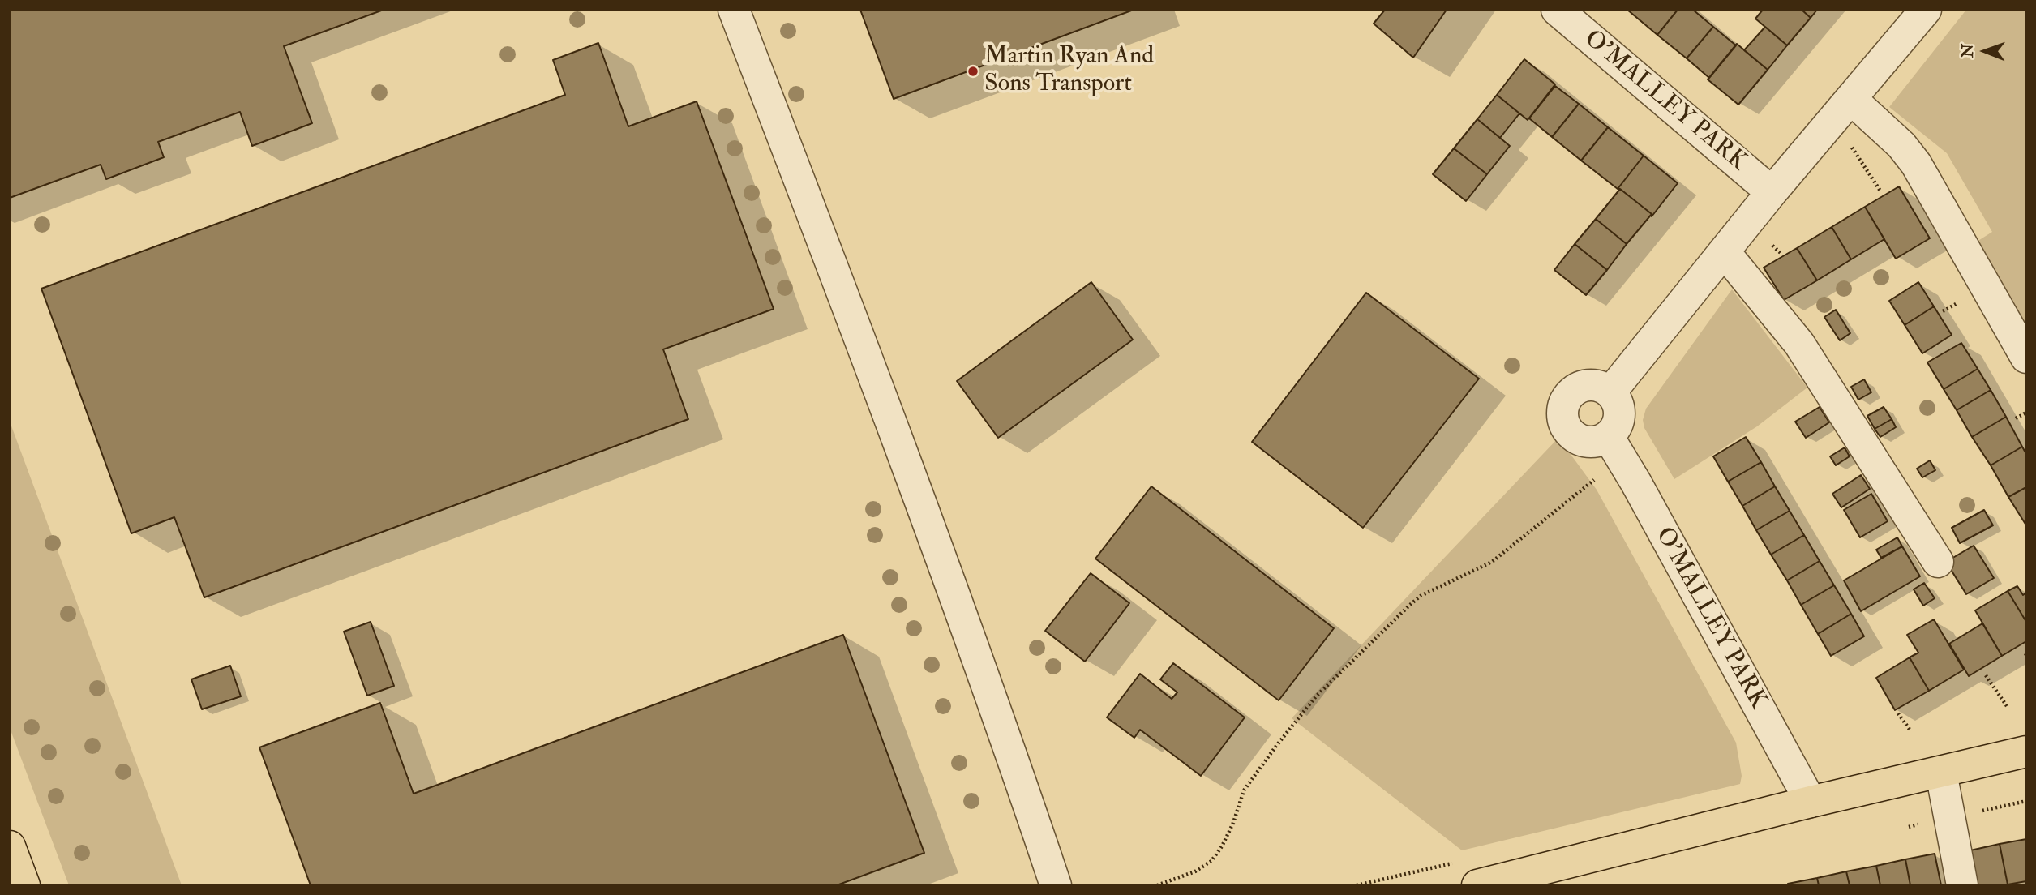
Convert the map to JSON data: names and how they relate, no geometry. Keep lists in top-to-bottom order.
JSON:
{
  "streets": {
    "street": ["O'MALLEY PARK"]
  },
  "places": ["Martin Ryan And Sons Transport"],
  "north": "left"
}
